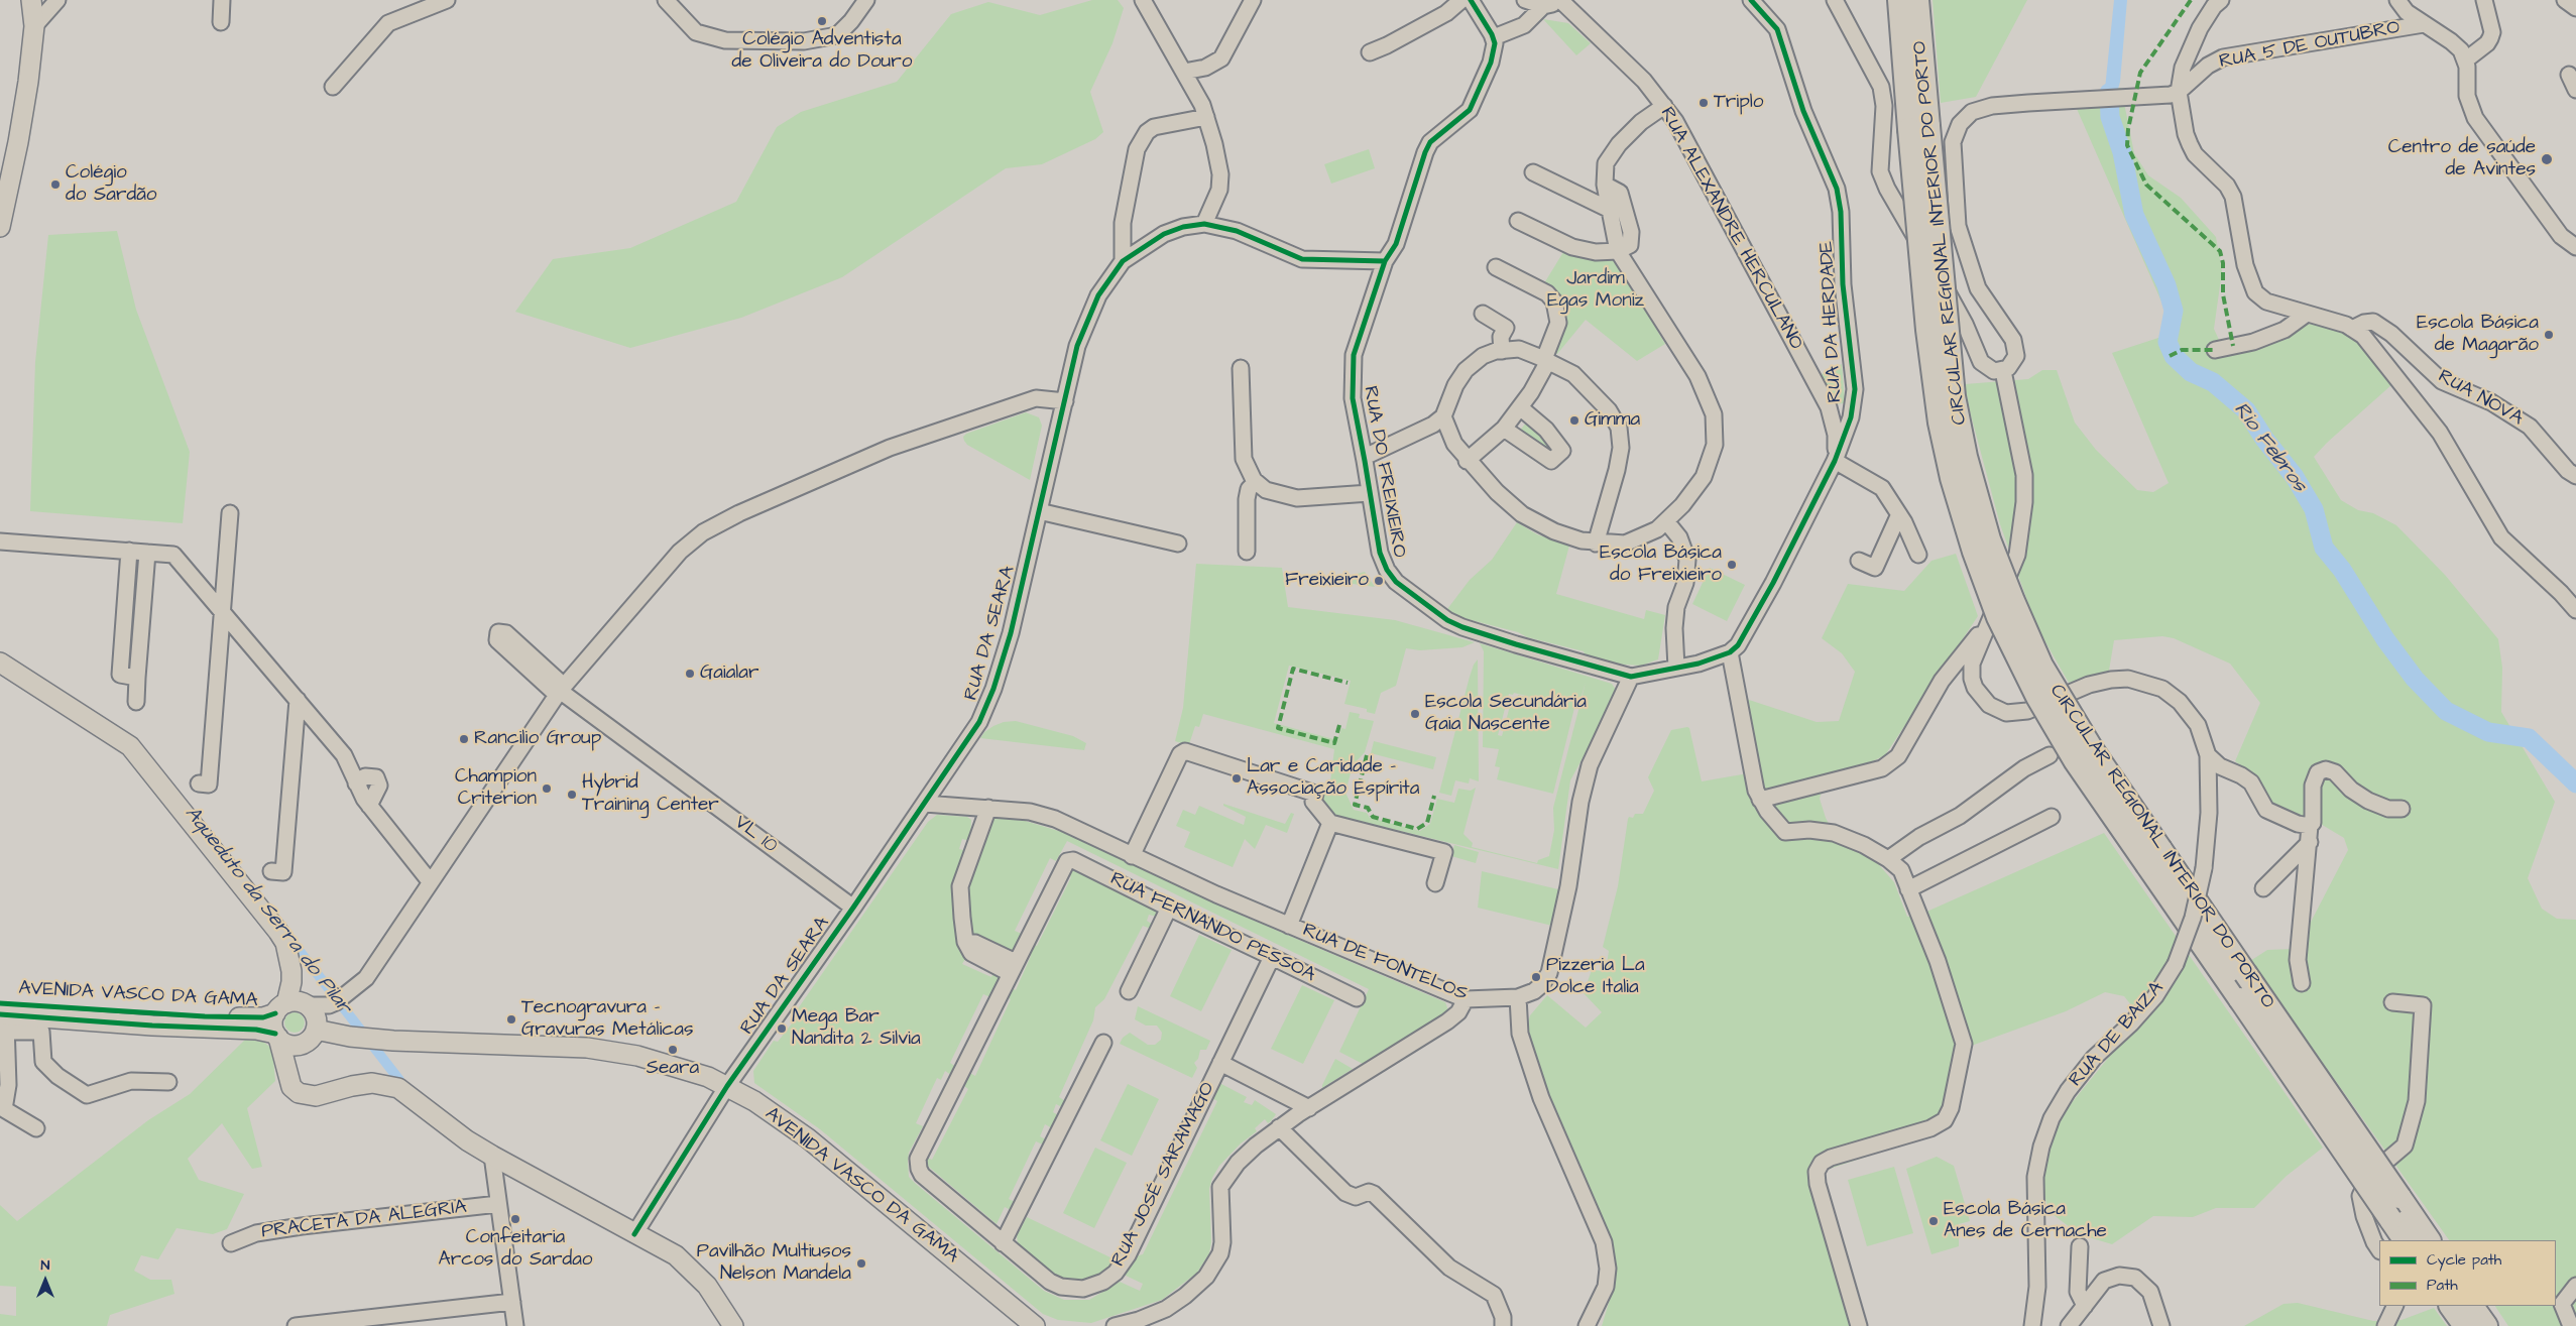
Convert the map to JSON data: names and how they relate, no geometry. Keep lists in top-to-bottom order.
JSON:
{
  "streets": {
    "highway": ["CIRCULAR REGIONAL INTERIOR DO PORTO"],
    "main road": ["AVENIDA VASCO DA GAMA"],
    "street": [
      "RUA 5 DE OUTUBRO",
      "RUA ALEXANDRE HERCULANO",
      "RUA DA HERDADE",
      "RUA NOVA",
      "RUA DO FREIXIEIRO",
      "RUA DA SEARA",
      "VL 10",
      "RUA FERNANDO PESSOA",
      "RUA DE FONTELOS",
      "RUA DE BAIZA",
      "RUA JOSÉ SARAMAGO",
      "PRACETA DA ALEGRIA"
    ]
  },
  "crossings": [
    ["RUA ALEXANDRE HERCULANO", "RUA DA HERDADE"],
    ["RUA DO FREIXIEIRO", "RUA DA SEARA"],
    ["RUA DO FREIXIEIRO", "RUA DE FONTELOS"],
    ["RUA DA SEARA", "VL 10"],
    ["RUA DA SEARA", "RUA DE FONTELOS"],
    ["RUA DA SEARA", "AVENIDA VASCO DA GAMA"],
    ["RUA FERNANDO PESSOA", "RUA JOSÉ SARAMAGO"]
  ],
  "water": ["Rio Febros", "Aqueduto da Serra do Pilar"],
  "parks": ["Jardim Egas Moniz"],
  "places": [
    "Colégio Adventista de Oliveira do Douro",
    "Triplo",
    "Centro de saúde de Avintes",
    "Colégio do Sardão",
    "Escola Básica de Magarão",
    "Gimma",
    "Escola Básica do Freixieiro",
    "Freixieiro",
    "Gaialar",
    "Escola Secundária Gaia Nascente",
    "Rancilio Group",
    "Lar e Caridade - Associação Espírita",
    "Champion Criterion",
    "Hybrid Training Center",
    "Pizzeria La Dolce Italia",
    "Tecnogravura - Gravuras Metálicas",
    "Mega Bar Nandita 2 Silvia",
    "Seara",
    "Confeitaria Arcos do Sardao",
    "Escola Básica Anes de Cernache",
    "Pavilhão Multiusos Nelson Mandela"
  ],
  "legend": ["Cycle path", "Path"],
  "north": "top"
}
